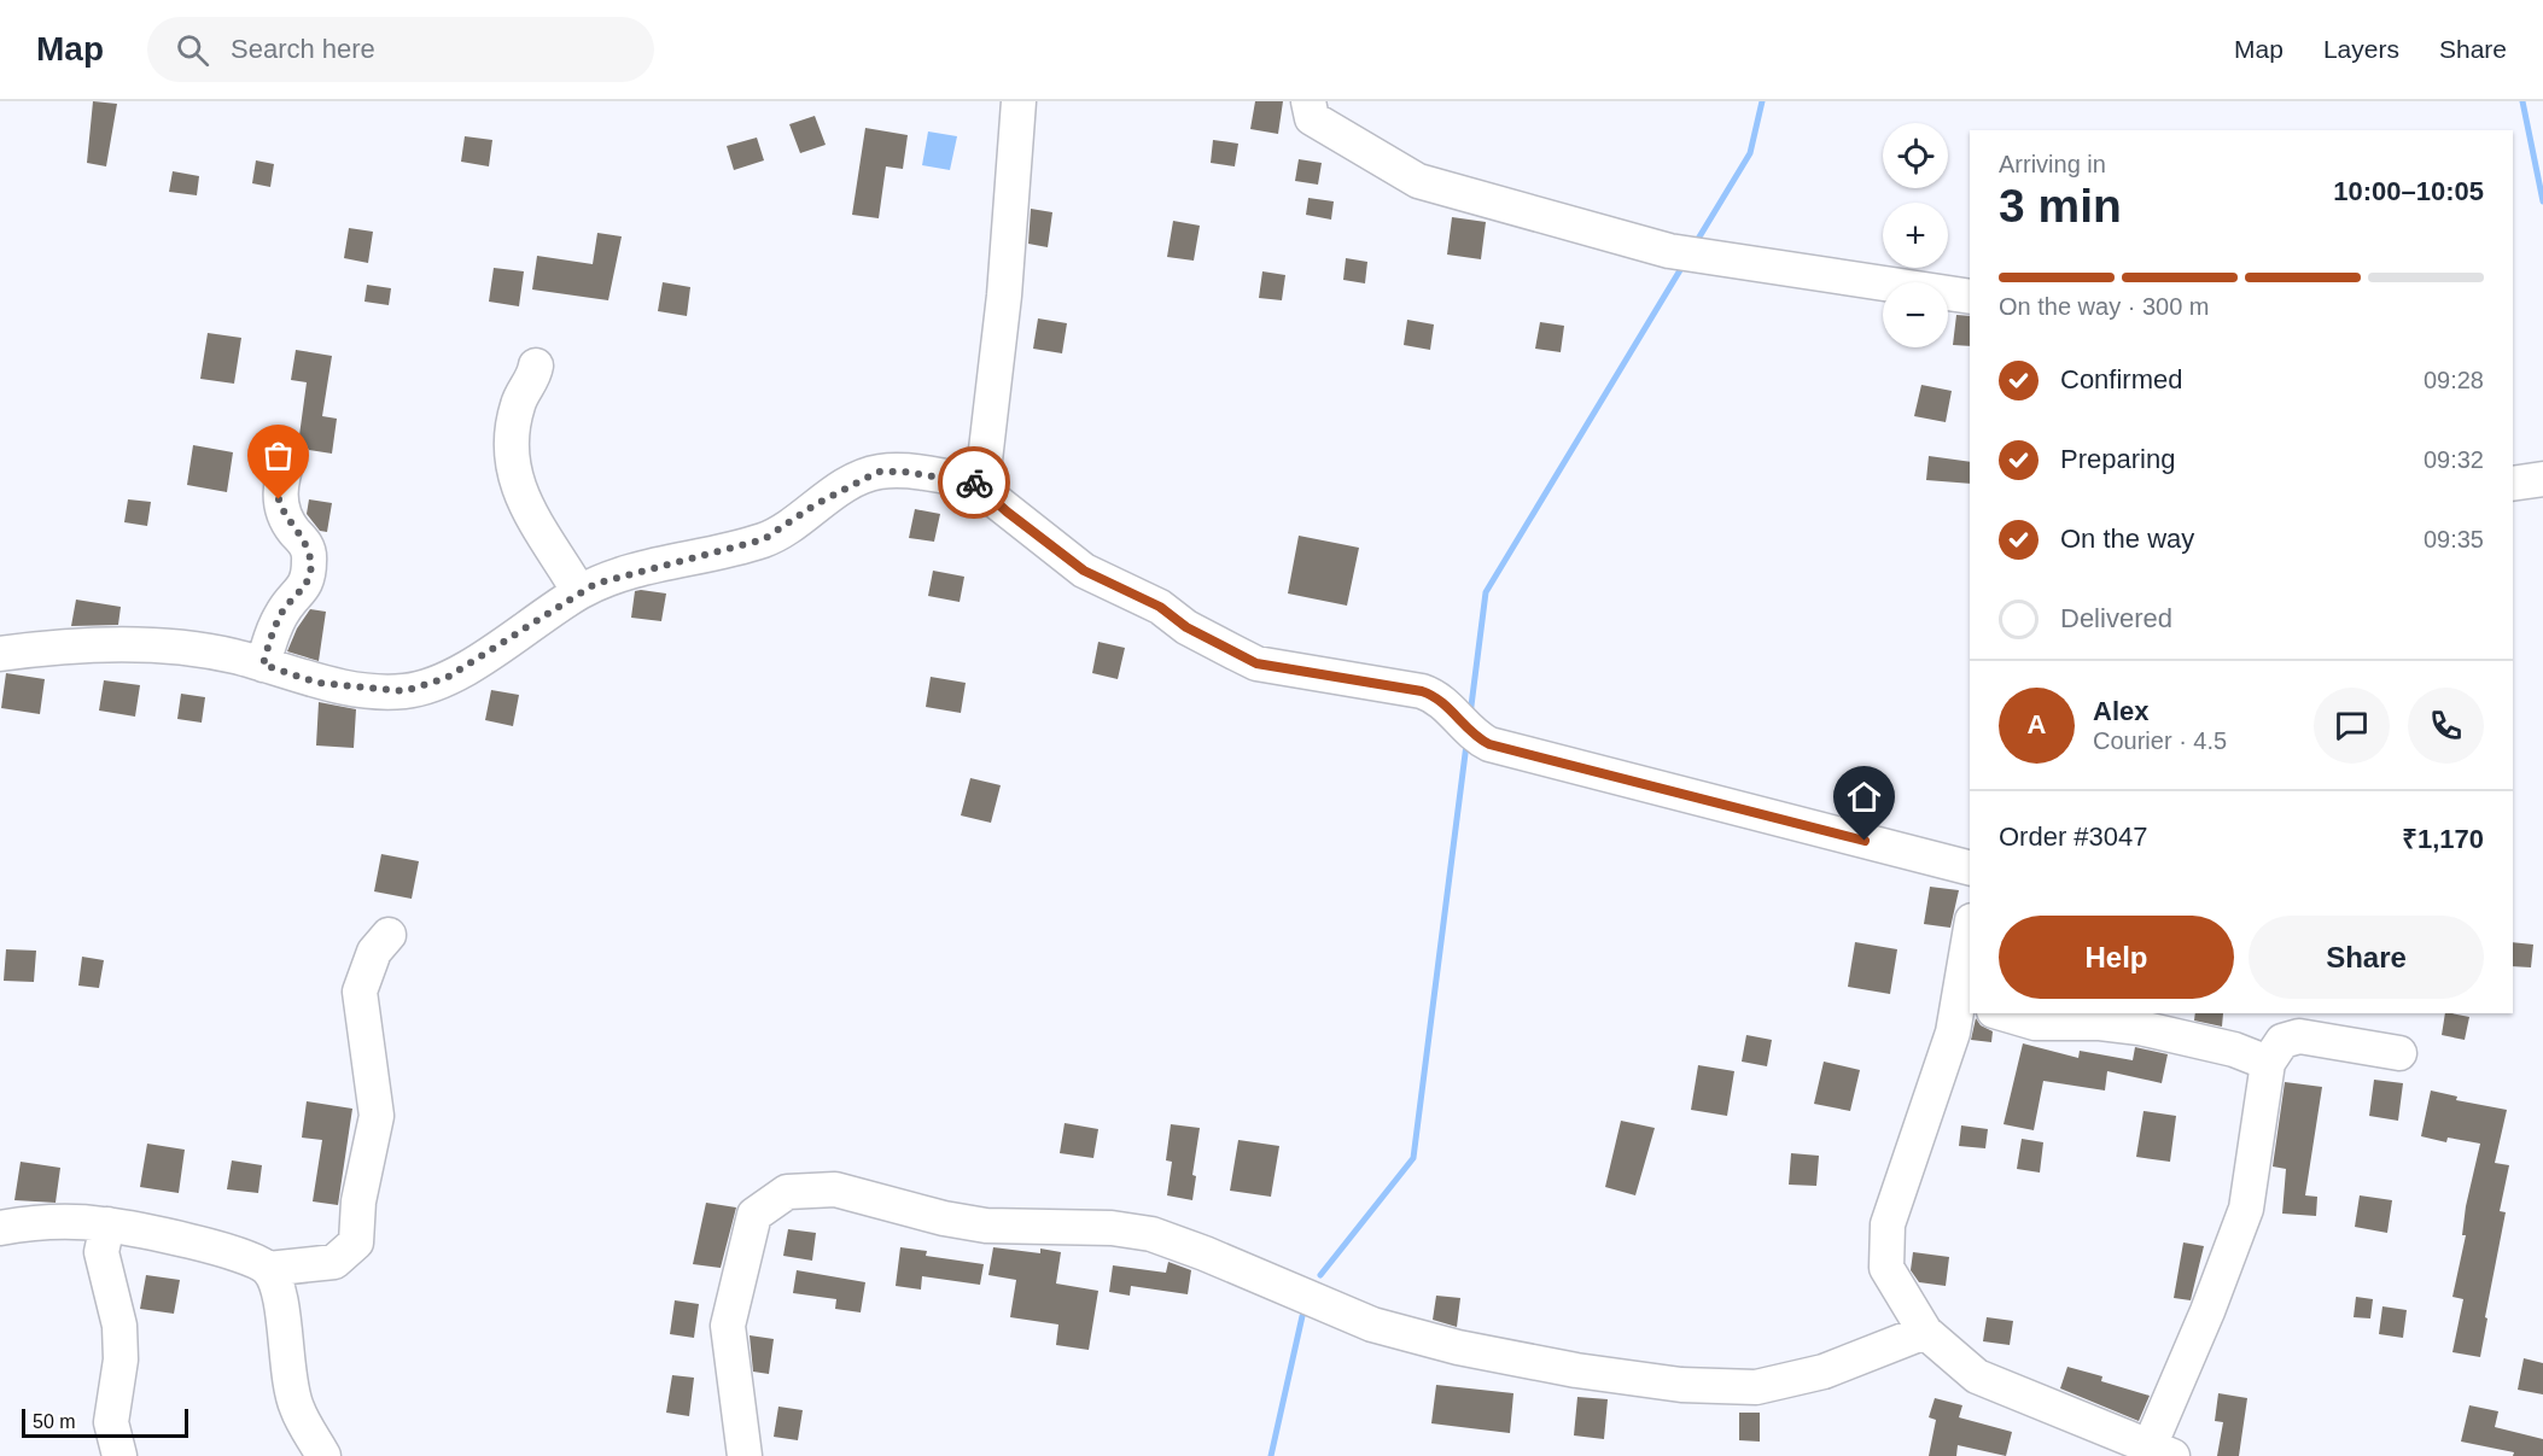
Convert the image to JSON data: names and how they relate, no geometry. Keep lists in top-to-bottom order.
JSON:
{
  "scale_bar": "50 m",
  "page": {
    "header": "Map",
    "search": "Search here",
    "nav": ["Map", "Layers", "Share"],
    "map_buttons": ["+", "−"],
    "heading": ["3 min", "Arriving in", "10:00–10:05"],
    "panel": [
      "Alex",
      "Courier · 4.5",
      "Order #3047",
      "₹1,170"
    ],
    "bar": "On the way · 300 m",
    "list": [
      ["Confirmed", "09:28"],
      ["Preparing", "09:32"],
      ["On the way", "09:35"],
      "Delivered"
    ],
    "round": "A",
    "buttons": ["Help", "Share"],
    "scale": "50 m"
  }
}
